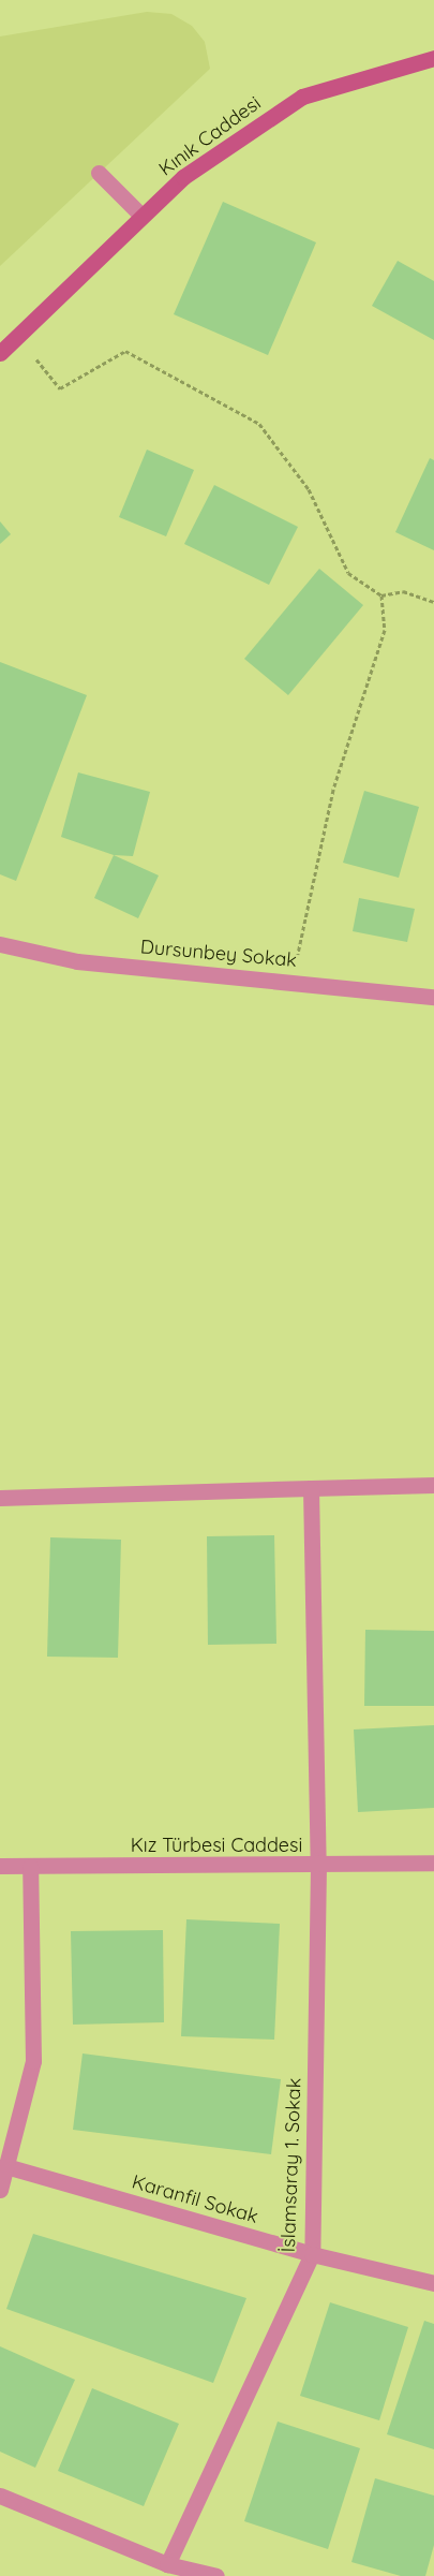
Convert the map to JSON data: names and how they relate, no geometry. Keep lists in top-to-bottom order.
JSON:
{
  "streets": {
    "main road": ["Kınık Caddesi"],
    "street": [
      "Dursunbey Sokak",
      "Kız Türbesi Caddesi",
      "İslamsaray 1. Sokak",
      "Karanfil Sokak"
    ]
  },
  "crossings": [
    ["Kız Türbesi Caddesi", "İslamsaray 1. Sokak"],
    ["İslamsaray 1. Sokak", "Karanfil Sokak"]
  ]
}
